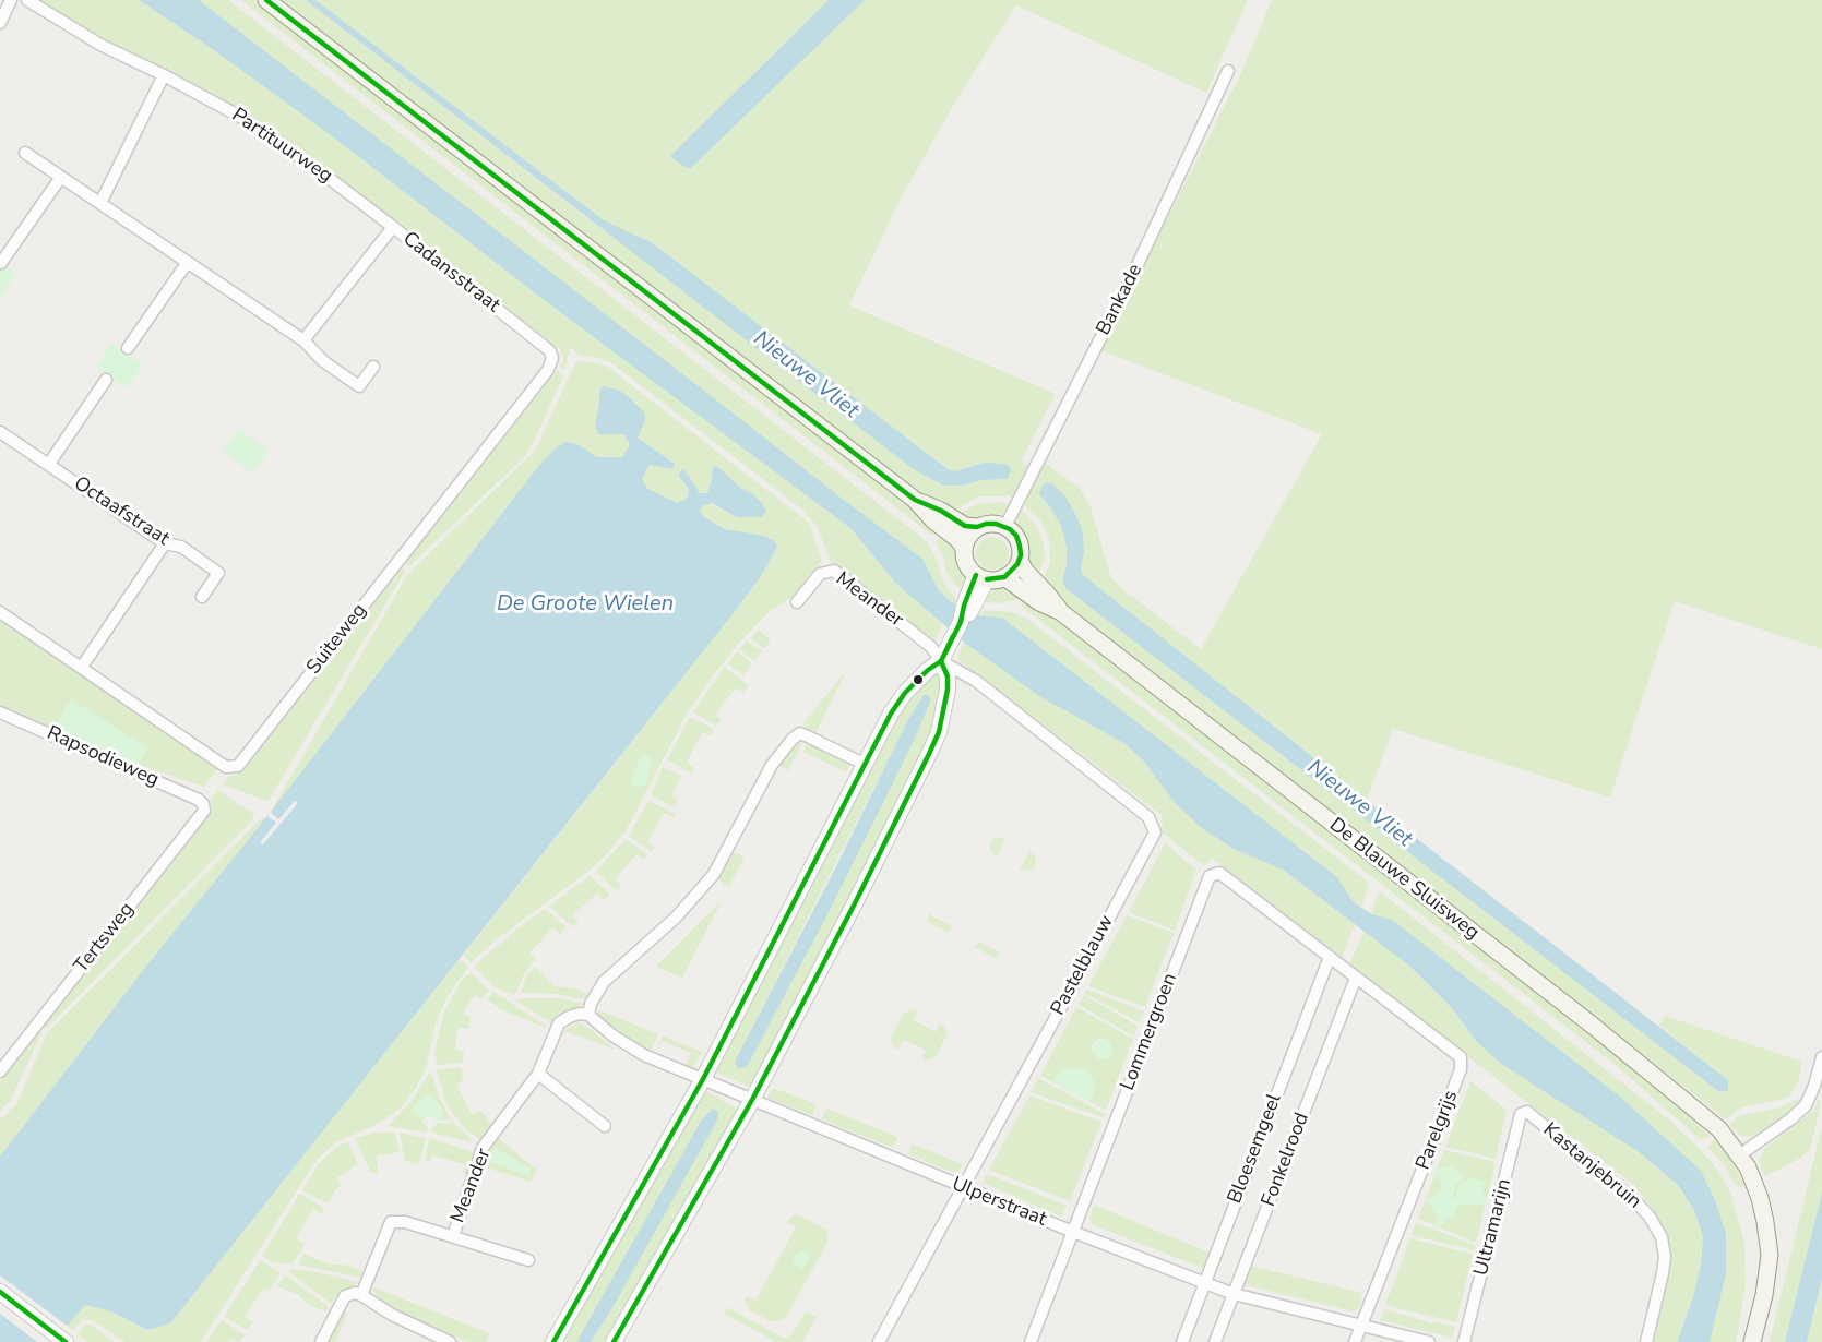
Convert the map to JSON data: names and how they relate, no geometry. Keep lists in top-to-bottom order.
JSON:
{
  "streets": {
    "main road": ["De Blauwe Sluisweg"],
    "street": [
      "Partituurweg",
      "Cadansstraat",
      "Bankade",
      "Octaafstraat",
      "Meander",
      "Suiteweg",
      "Rapsodieweg",
      "Tertsweg",
      "Pastelblauw",
      "Lommergroen",
      "Parelgrijs",
      "Bloesemgeel",
      "Fonkelrood",
      "Kastanjebruin",
      "Ulperstraat",
      "Ultramarijn"
    ]
  },
  "crossings": [
    ["Partituurweg", "Cadansstraat"],
    ["Cadansstraat", "Suiteweg"],
    ["Bankade", "De Blauwe Sluisweg"],
    ["Meander", "Pastelblauw"],
    ["Meander", "Ulperstraat"],
    ["Rapsodieweg", "Tertsweg"],
    ["Pastelblauw", "Ulperstraat"],
    ["Lommergroen", "Parelgrijs"],
    ["Lommergroen", "Bloesemgeel"],
    ["Lommergroen", "Ulperstraat"],
    ["Parelgrijs", "Fonkelrood"],
    ["Parelgrijs", "Ulperstraat"],
    ["Bloesemgeel", "Ulperstraat"],
    ["Fonkelrood", "Ulperstraat"],
    ["Kastanjebruin", "Ultramarijn"]
  ],
  "water": ["Nieuwe Vliet", "De Groote Wielen"]
}
